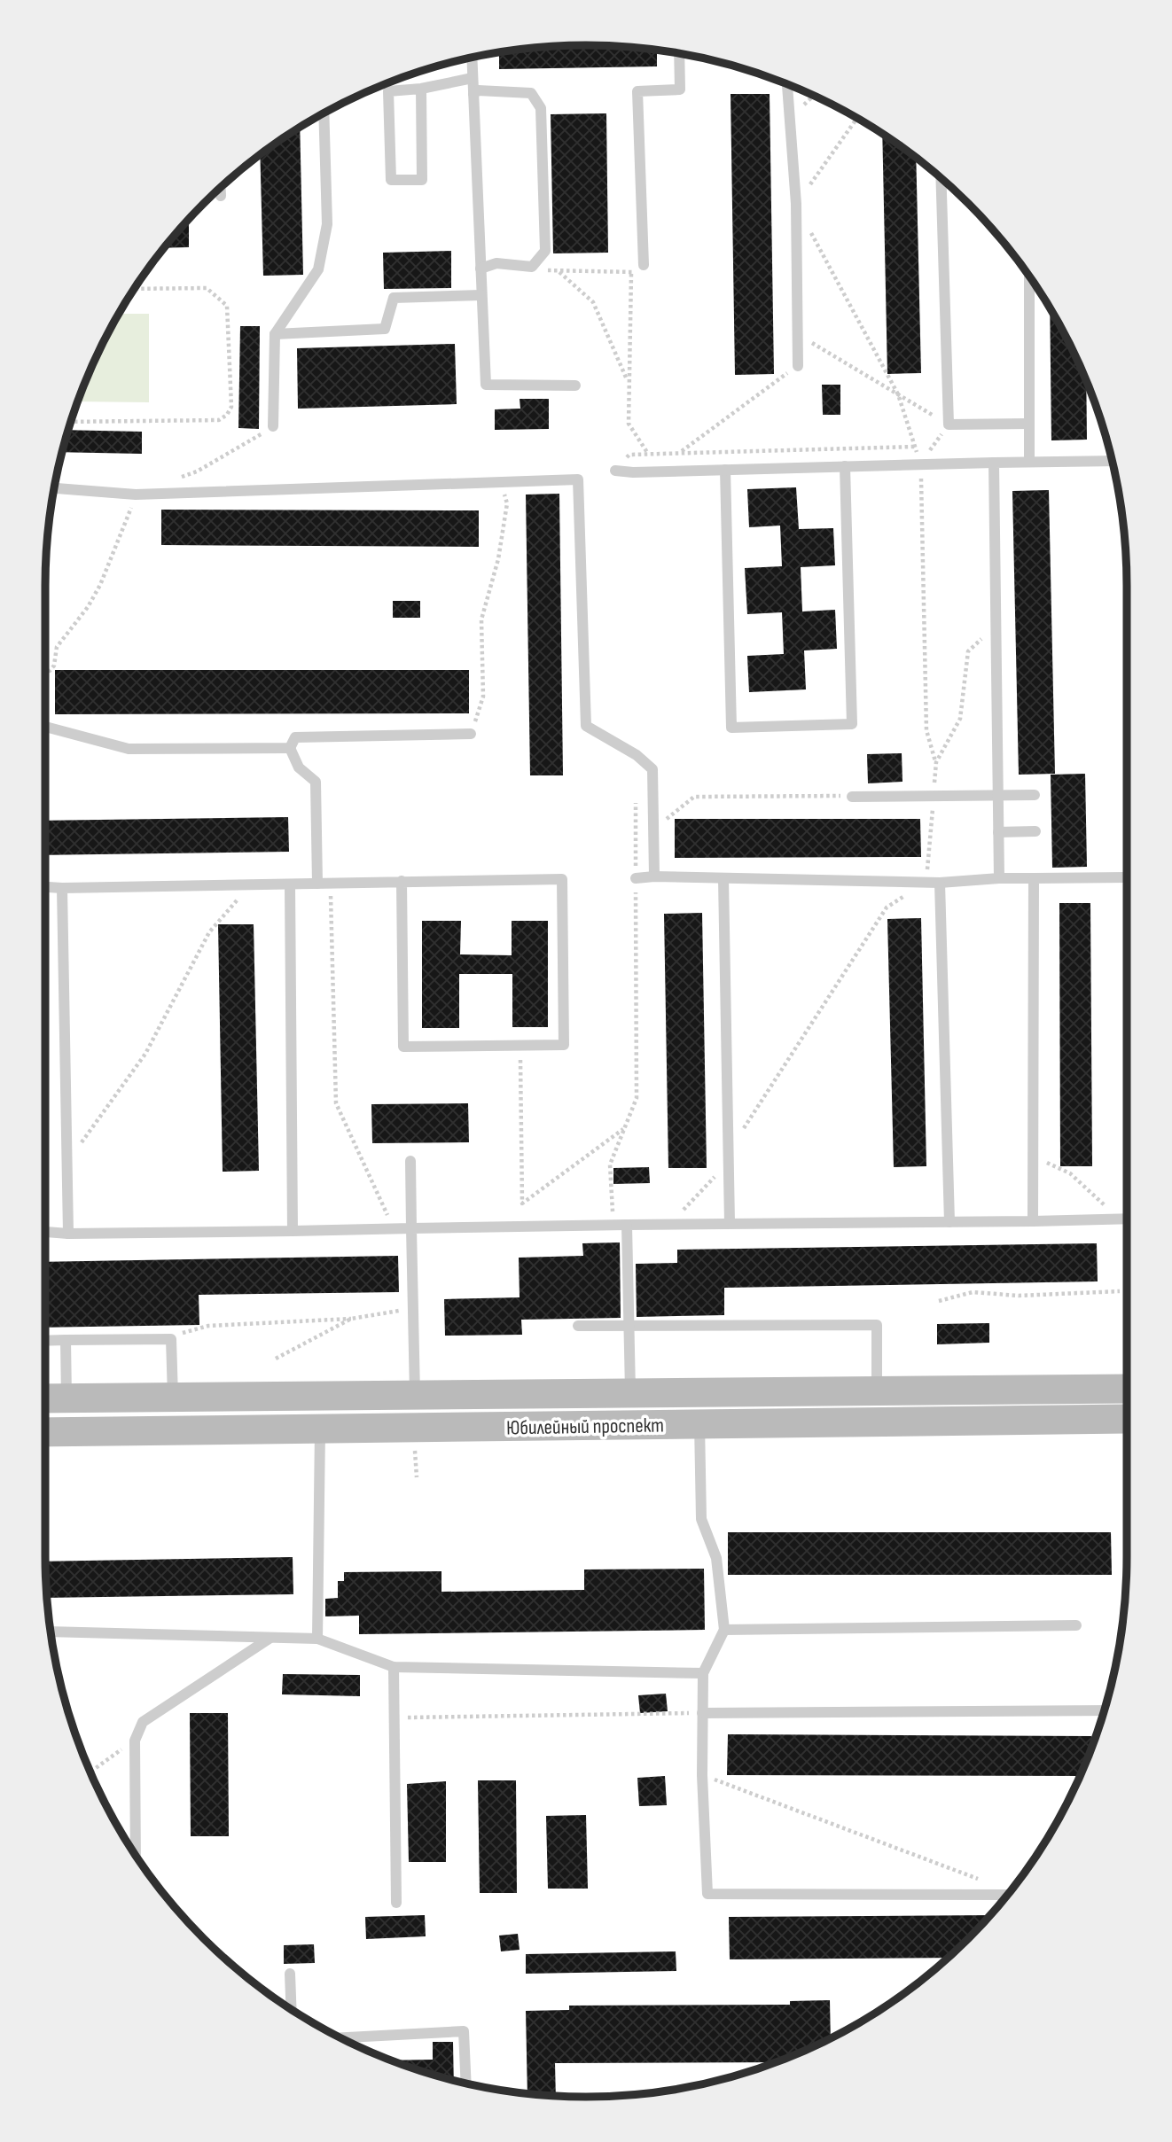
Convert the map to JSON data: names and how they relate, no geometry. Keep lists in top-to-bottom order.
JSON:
{
  "streets": {
    "main road": ["Юбилейный проспект"]
  }
}
